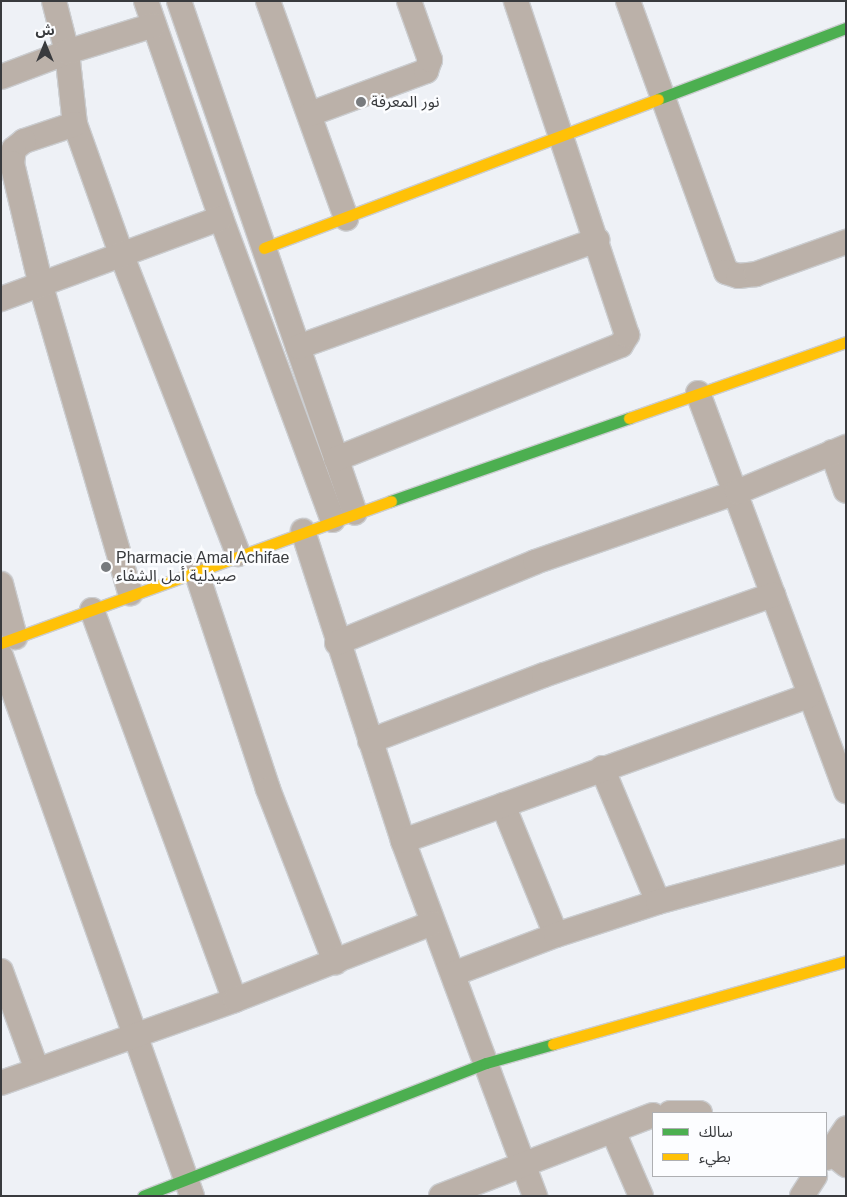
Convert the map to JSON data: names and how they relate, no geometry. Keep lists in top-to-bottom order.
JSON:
{
  "places": ["نور المعرفة", "Pharmacie Amal Achifae صيدلية أمل الشفاء"],
  "legend": ["سالك", "بطيء"],
  "north": "top"
}
